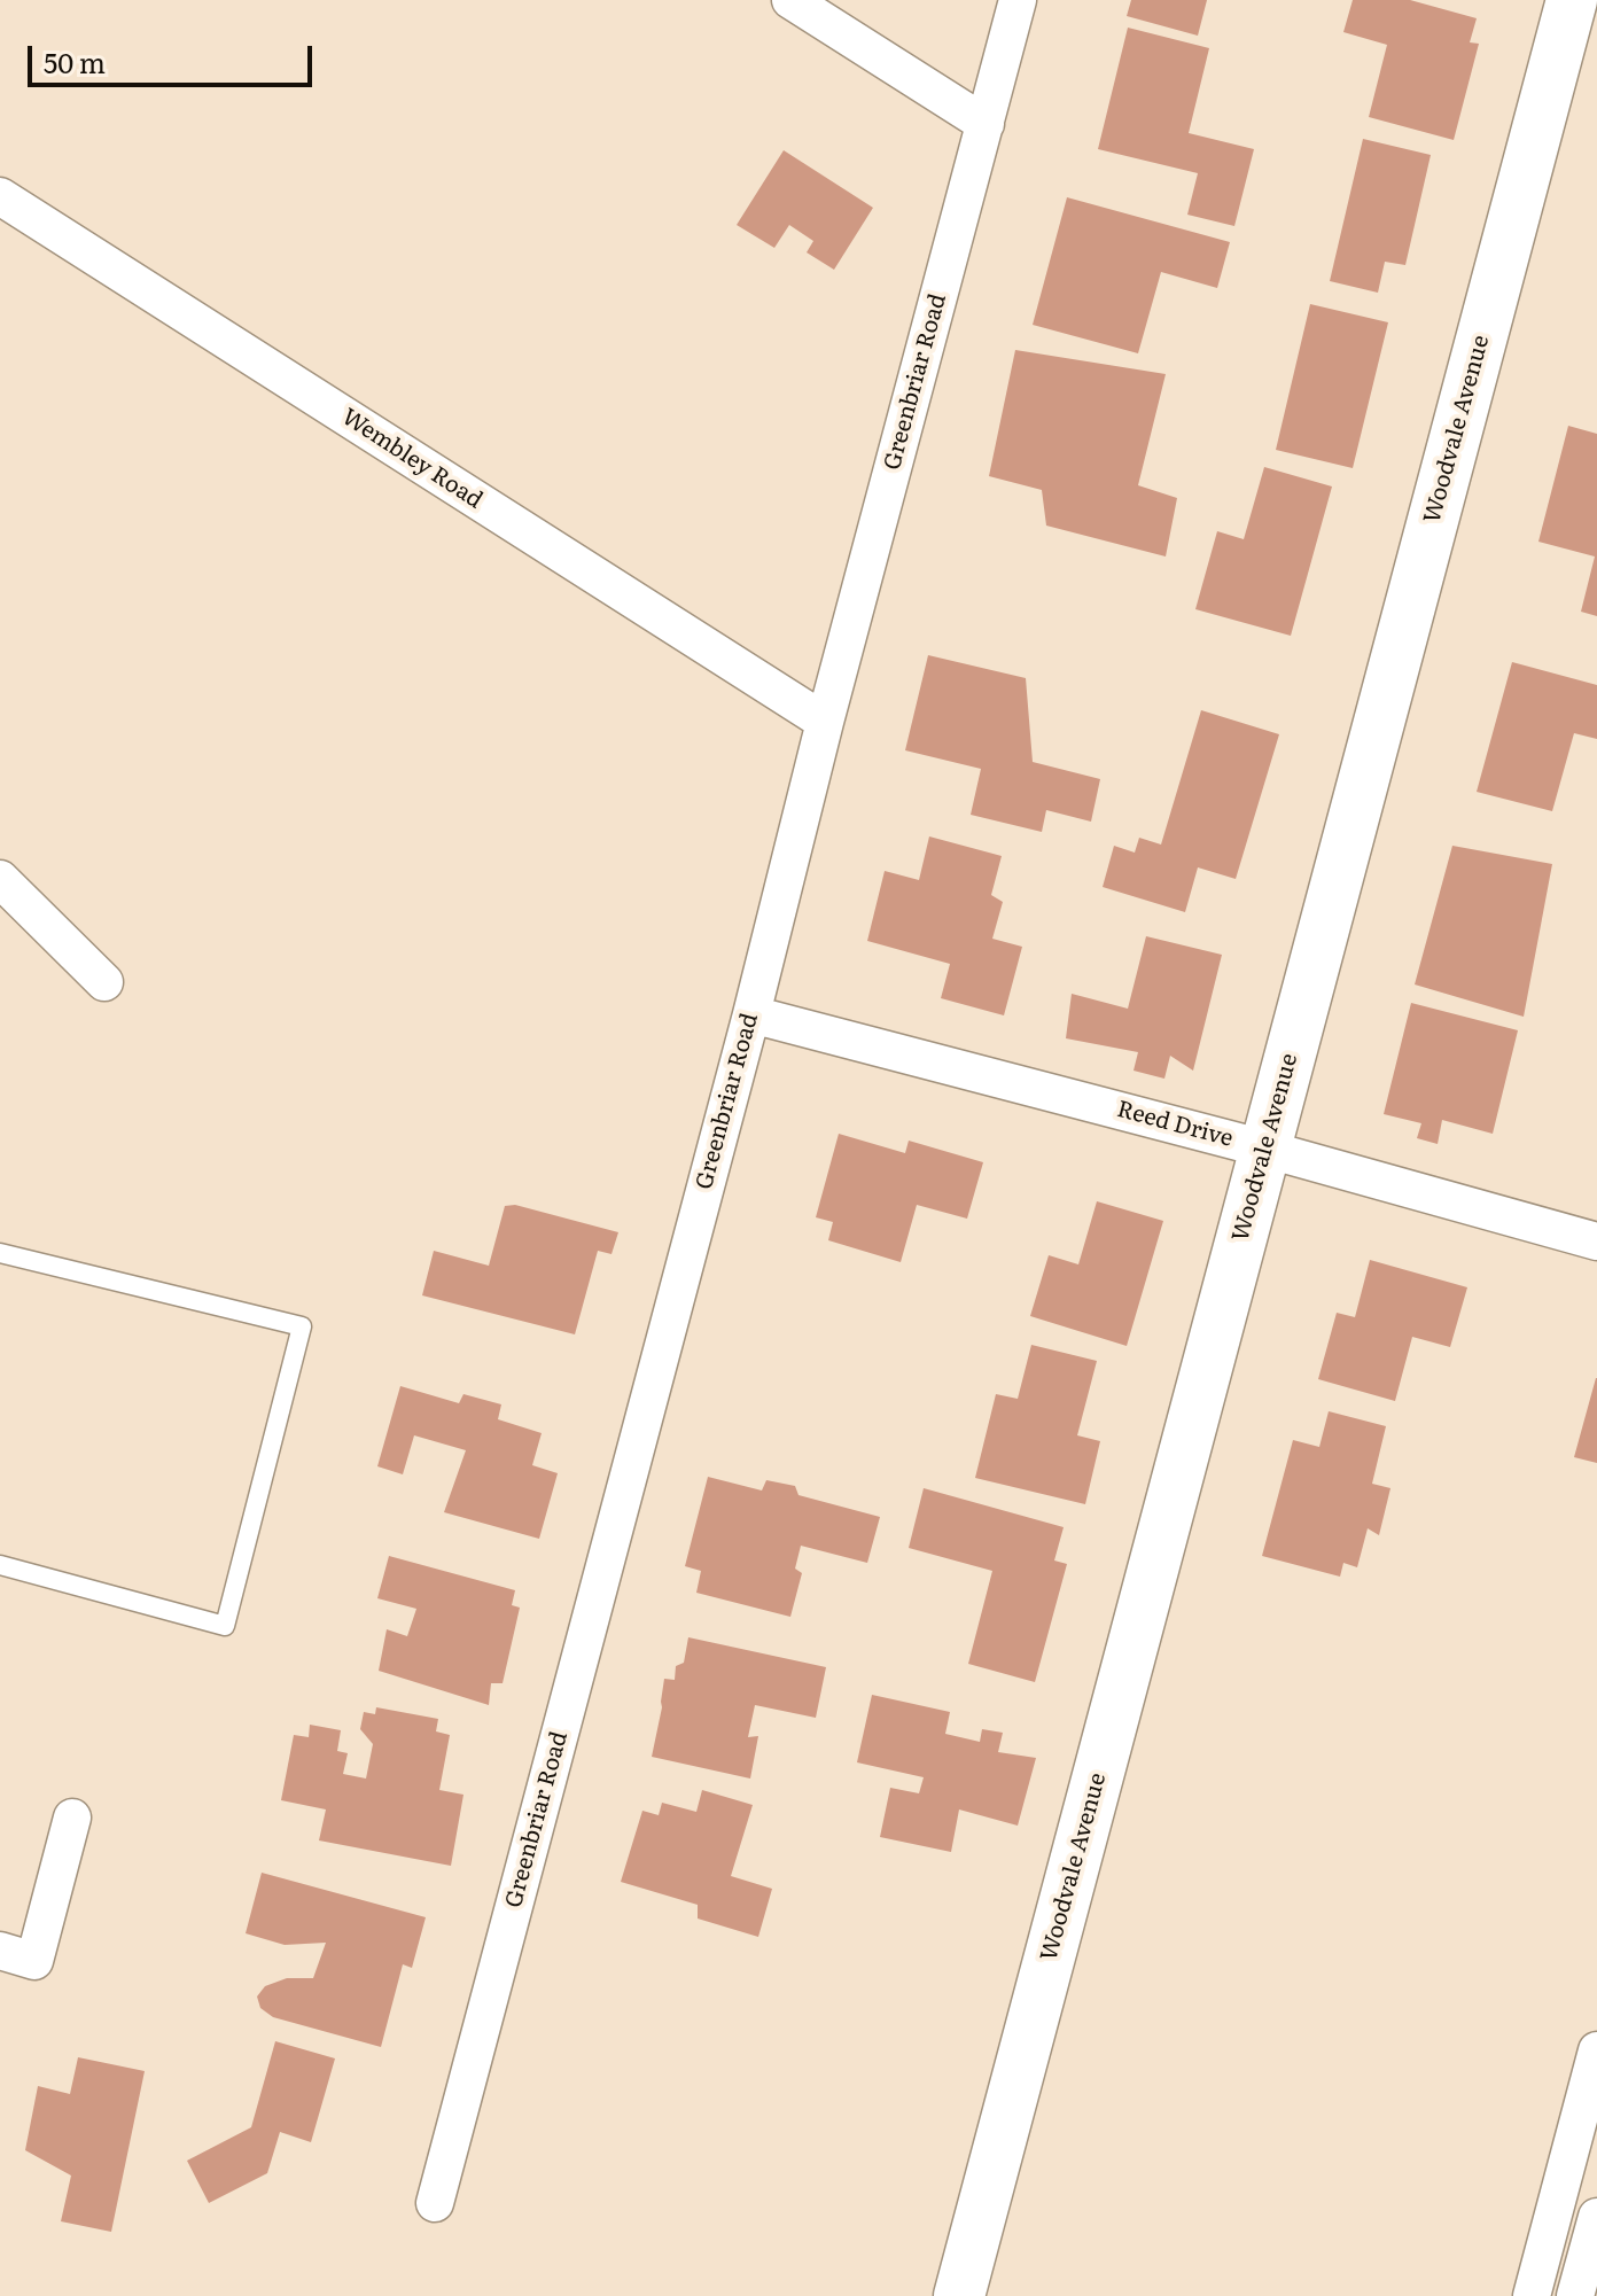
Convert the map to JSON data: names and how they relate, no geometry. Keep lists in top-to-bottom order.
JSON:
{
  "streets": {
    "street": [
      "Greenbriar Road",
      "Woodvale Avenue",
      "Wembley Road",
      "Reed Drive"
    ]
  },
  "crossings": [
    ["Greenbriar Road", "Wembley Road"],
    ["Greenbriar Road", "Reed Drive"],
    ["Woodvale Avenue", "Reed Drive"]
  ],
  "scale_bar": "50 m"
}
